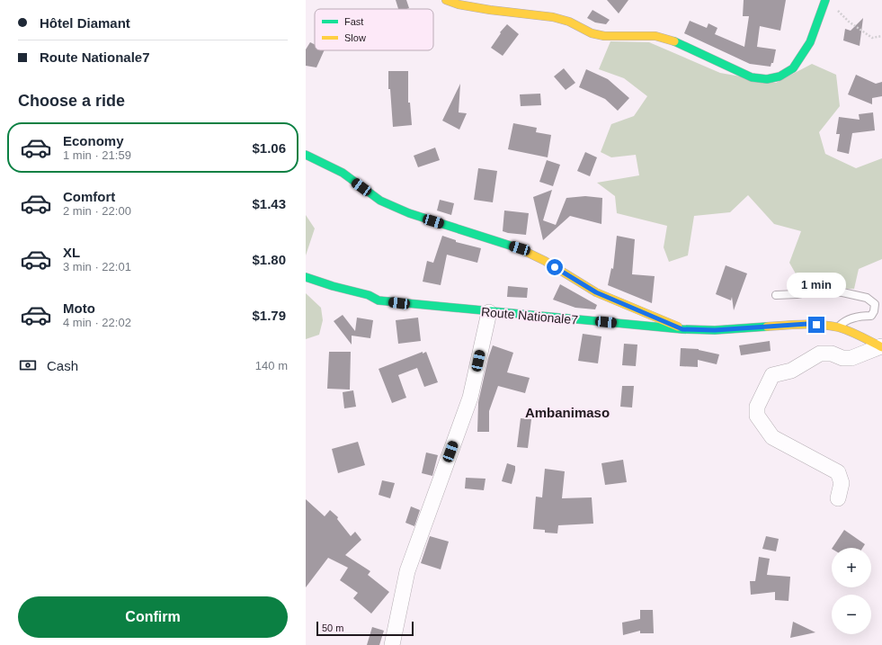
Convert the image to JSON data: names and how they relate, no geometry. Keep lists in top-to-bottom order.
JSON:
{
  "streets": {
    "street": ["Route Nationale7"]
  },
  "districts": ["Ambanimaso"],
  "legend": ["Fast", "Slow"],
  "scale_bar": "50 m",
  "page": {
    "banner": ["Hôtel Diamant", "Route Nationale7"],
    "heading": "Choose a ride",
    "list": [
      {
        "name": "Economy",
        "note": "1 min · 21:59",
        "value": "$1.06"
      },
      {
        "name": "Comfort",
        "note": "2 min · 22:00",
        "value": "$1.43"
      },
      {
        "name": "XL",
        "note": "3 min · 22:01",
        "value": "$1.80"
      },
      {
        "name": "Moto",
        "note": "4 min · 22:02",
        "value": "$1.79"
      }
    ],
    "bubble": "1 min",
    "pay": ["Cash", "140 m"],
    "map_buttons": ["+", "−"],
    "buttons": "Confirm",
    "scale": "50 m"
  }
}
